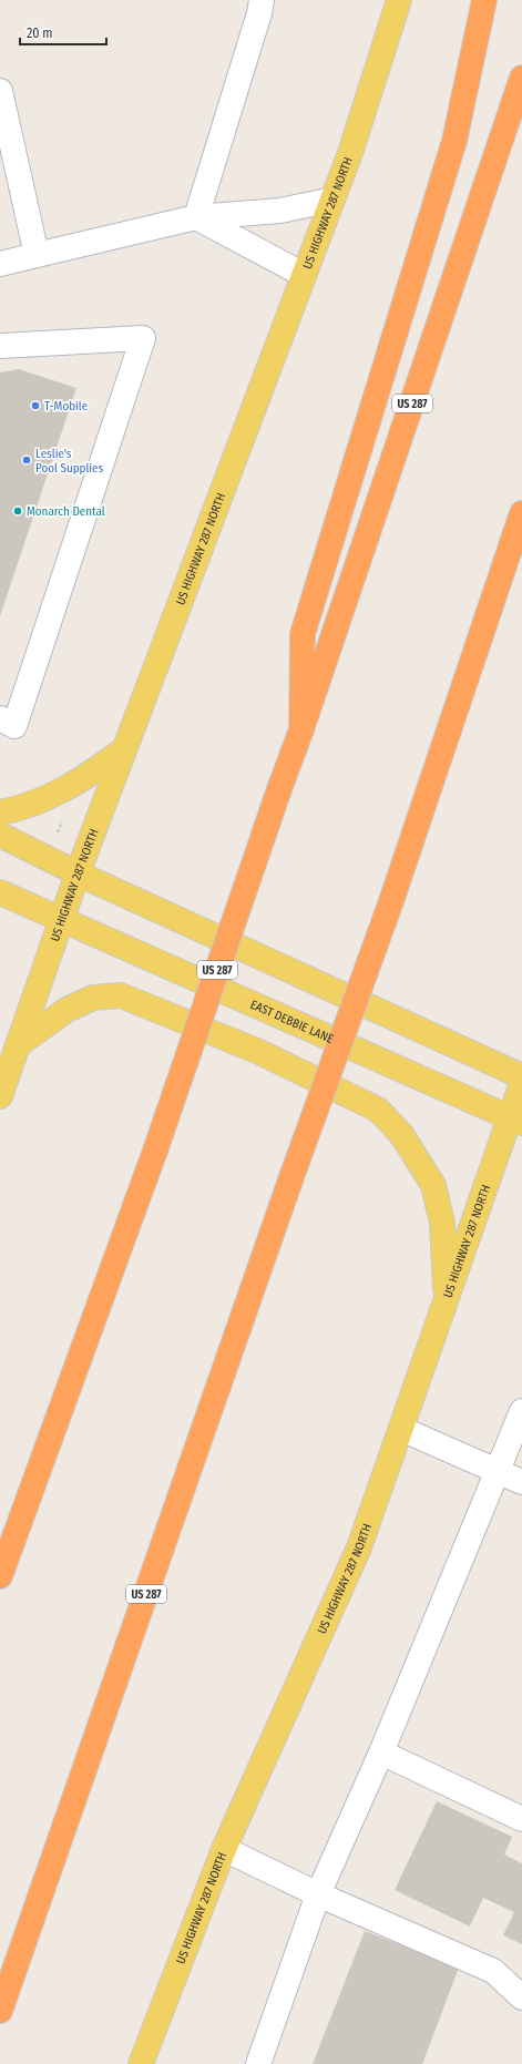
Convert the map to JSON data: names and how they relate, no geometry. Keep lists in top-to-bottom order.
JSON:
{
  "streets": {
    "highway": ["US 287"],
    "main road": ["US HIGHWAY 287 NORTH", "EAST DEBBIE LANE"]
  },
  "crossings": [
    ["US HIGHWAY 287 NORTH", "EAST DEBBIE LANE"]
  ],
  "places": ["T-Mobile", "Leslie's Pool Supplies", "Monarch Dental"],
  "scale_bar": "20 m"
}
